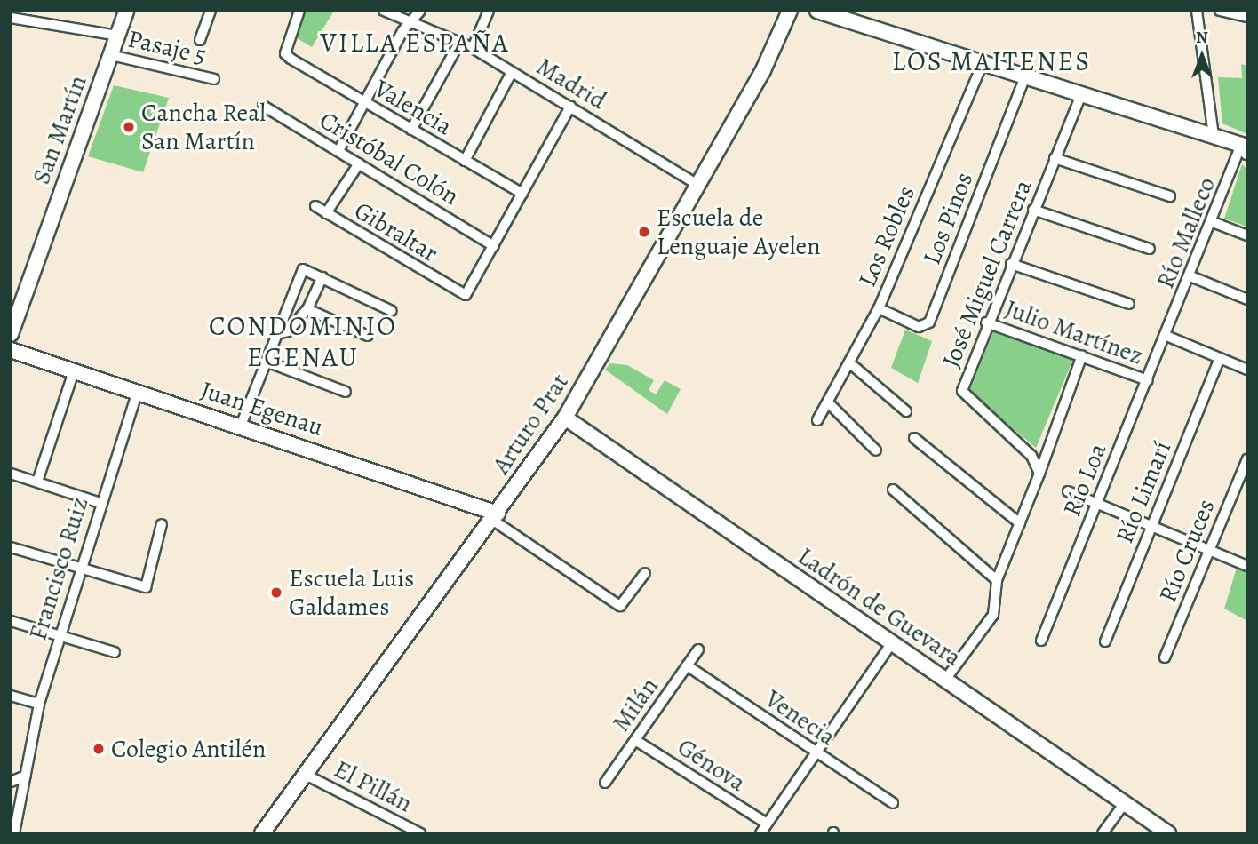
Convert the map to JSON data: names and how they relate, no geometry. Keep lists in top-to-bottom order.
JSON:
{
  "streets": {
    "main road": [
      "San Martín",
      "Juan Egenau",
      "Arturo Prat",
      "Ladrón de Guevara"
    ],
    "street": [
      "Pasaje 5",
      "Madrid",
      "Valencia",
      "Cristóbal Colón",
      "Los Pinos",
      "Gibraltar",
      "Río Malleco",
      "Los Robles",
      "José Miguel Carrera",
      "Julio Martínez",
      "Río Loa",
      "Río Limarí",
      "Río Cruces",
      "Francisco Ruiz",
      "Milán",
      "Venecia",
      "Génova",
      "El Pillán"
    ]
  },
  "crossings": [
    ["Pasaje 5", "San Martín"],
    ["Madrid", "Arturo Prat"],
    ["Cristóbal Colón", "Gibraltar"],
    ["Los Pinos", "Los Robles"],
    ["Río Malleco", "Río Loa"],
    ["José Miguel Carrera", "Julio Martínez"],
    ["Julio Martínez", "Río Loa"],
    ["Juan Egenau", "Arturo Prat"],
    ["Juan Egenau", "Francisco Ruiz"],
    ["Arturo Prat", "Ladrón de Guevara"],
    ["Arturo Prat", "El Pillán"],
    ["Milán", "Venecia"],
    ["Milán", "Génova"]
  ],
  "districts": ["VILLA ESPAÑA", "LOS MAITENES", "CONDOMINIO EGENAU"],
  "places": [
    "Cancha Real San Martín",
    "Escuela de Lenguaje Ayelen",
    "Escuela Luis Galdames",
    "Colegio Antilén"
  ],
  "north": "top"
}
